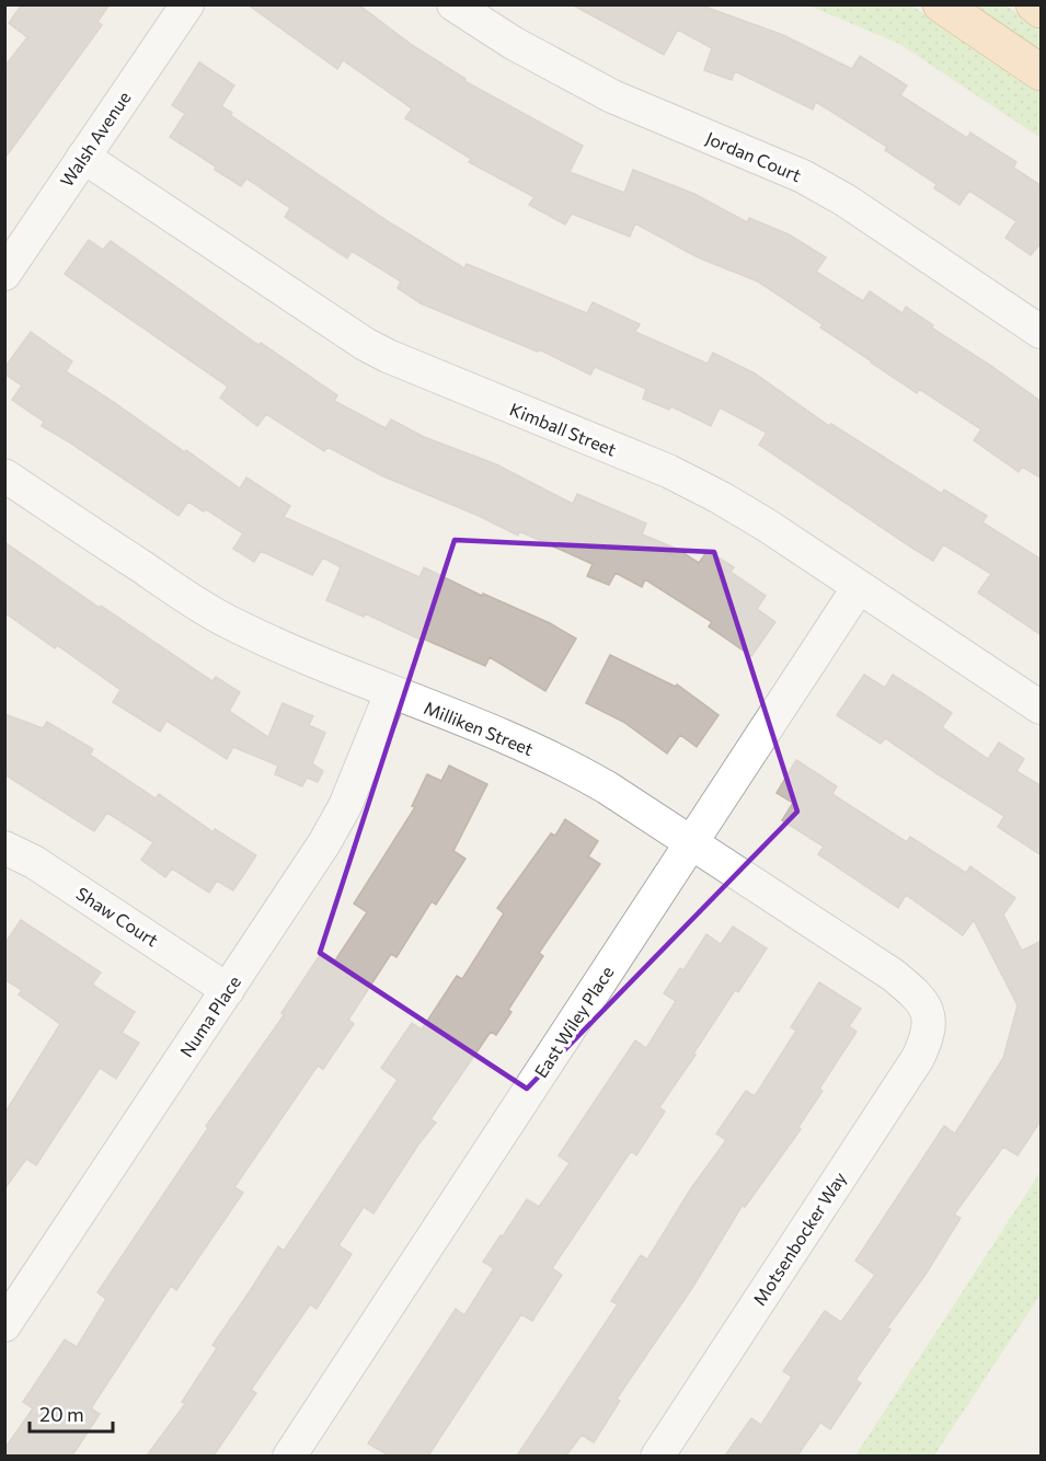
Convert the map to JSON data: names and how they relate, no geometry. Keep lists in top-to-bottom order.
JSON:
{
  "streets": {
    "street": [
      "Walsh Avenue",
      "Jordan Court",
      "Kimball Street",
      "Milliken Street",
      "Shaw Court",
      "Numa Place",
      "East Wiley Place",
      "Motsenbocker Way"
    ]
  },
  "crossings": [
    ["Walsh Avenue", "Kimball Street"],
    ["Kimball Street", "East Wiley Place"],
    ["Milliken Street", "Numa Place"],
    ["Milliken Street", "East Wiley Place"],
    ["Milliken Street", "Motsenbocker Way"],
    ["Shaw Court", "Numa Place"]
  ],
  "scale_bar": "20 m"
}
